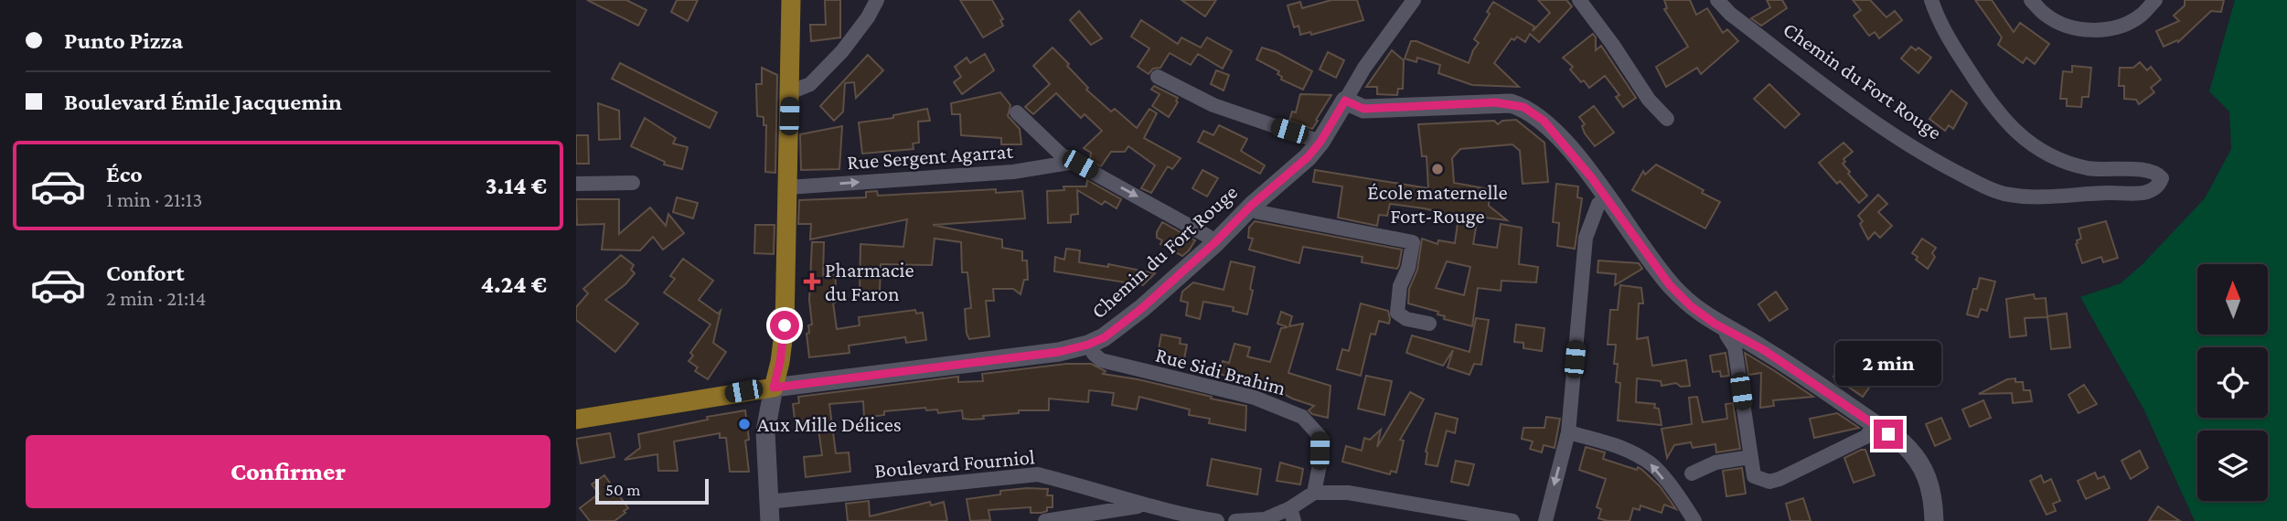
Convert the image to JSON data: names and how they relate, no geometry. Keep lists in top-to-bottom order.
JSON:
{
  "streets": {
    "main road": ["Chemin du Fort Rouge"],
    "street": ["Rue Sergent Agarrat", "Rue Sidi Brahim", "Boulevard Fourniol"]
  },
  "crossings": [
    ["Chemin du Fort Rouge", "Rue Sidi Brahim"]
  ],
  "one_way": ["Rue Sergent Agarrat"],
  "places": {
    "other": ["École maternelle Fort-Rouge", "Aux Mille Délices"],
    "health": ["Pharmacie du Faron"]
  },
  "scale_bar": "50 m",
  "north": "top",
  "page": {
    "banner": ["Punto Pizza", "Boulevard Émile Jacquemin"],
    "list": [
      {
        "name": "Éco",
        "note": "1 min · 21:13",
        "value": "3.14 €"
      },
      {
        "name": "Confort",
        "note": "2 min · 21:14",
        "value": "4.24 €"
      }
    ],
    "bubble": "2 min",
    "buttons": "Confirmer",
    "scale": "50 m"
  }
}
